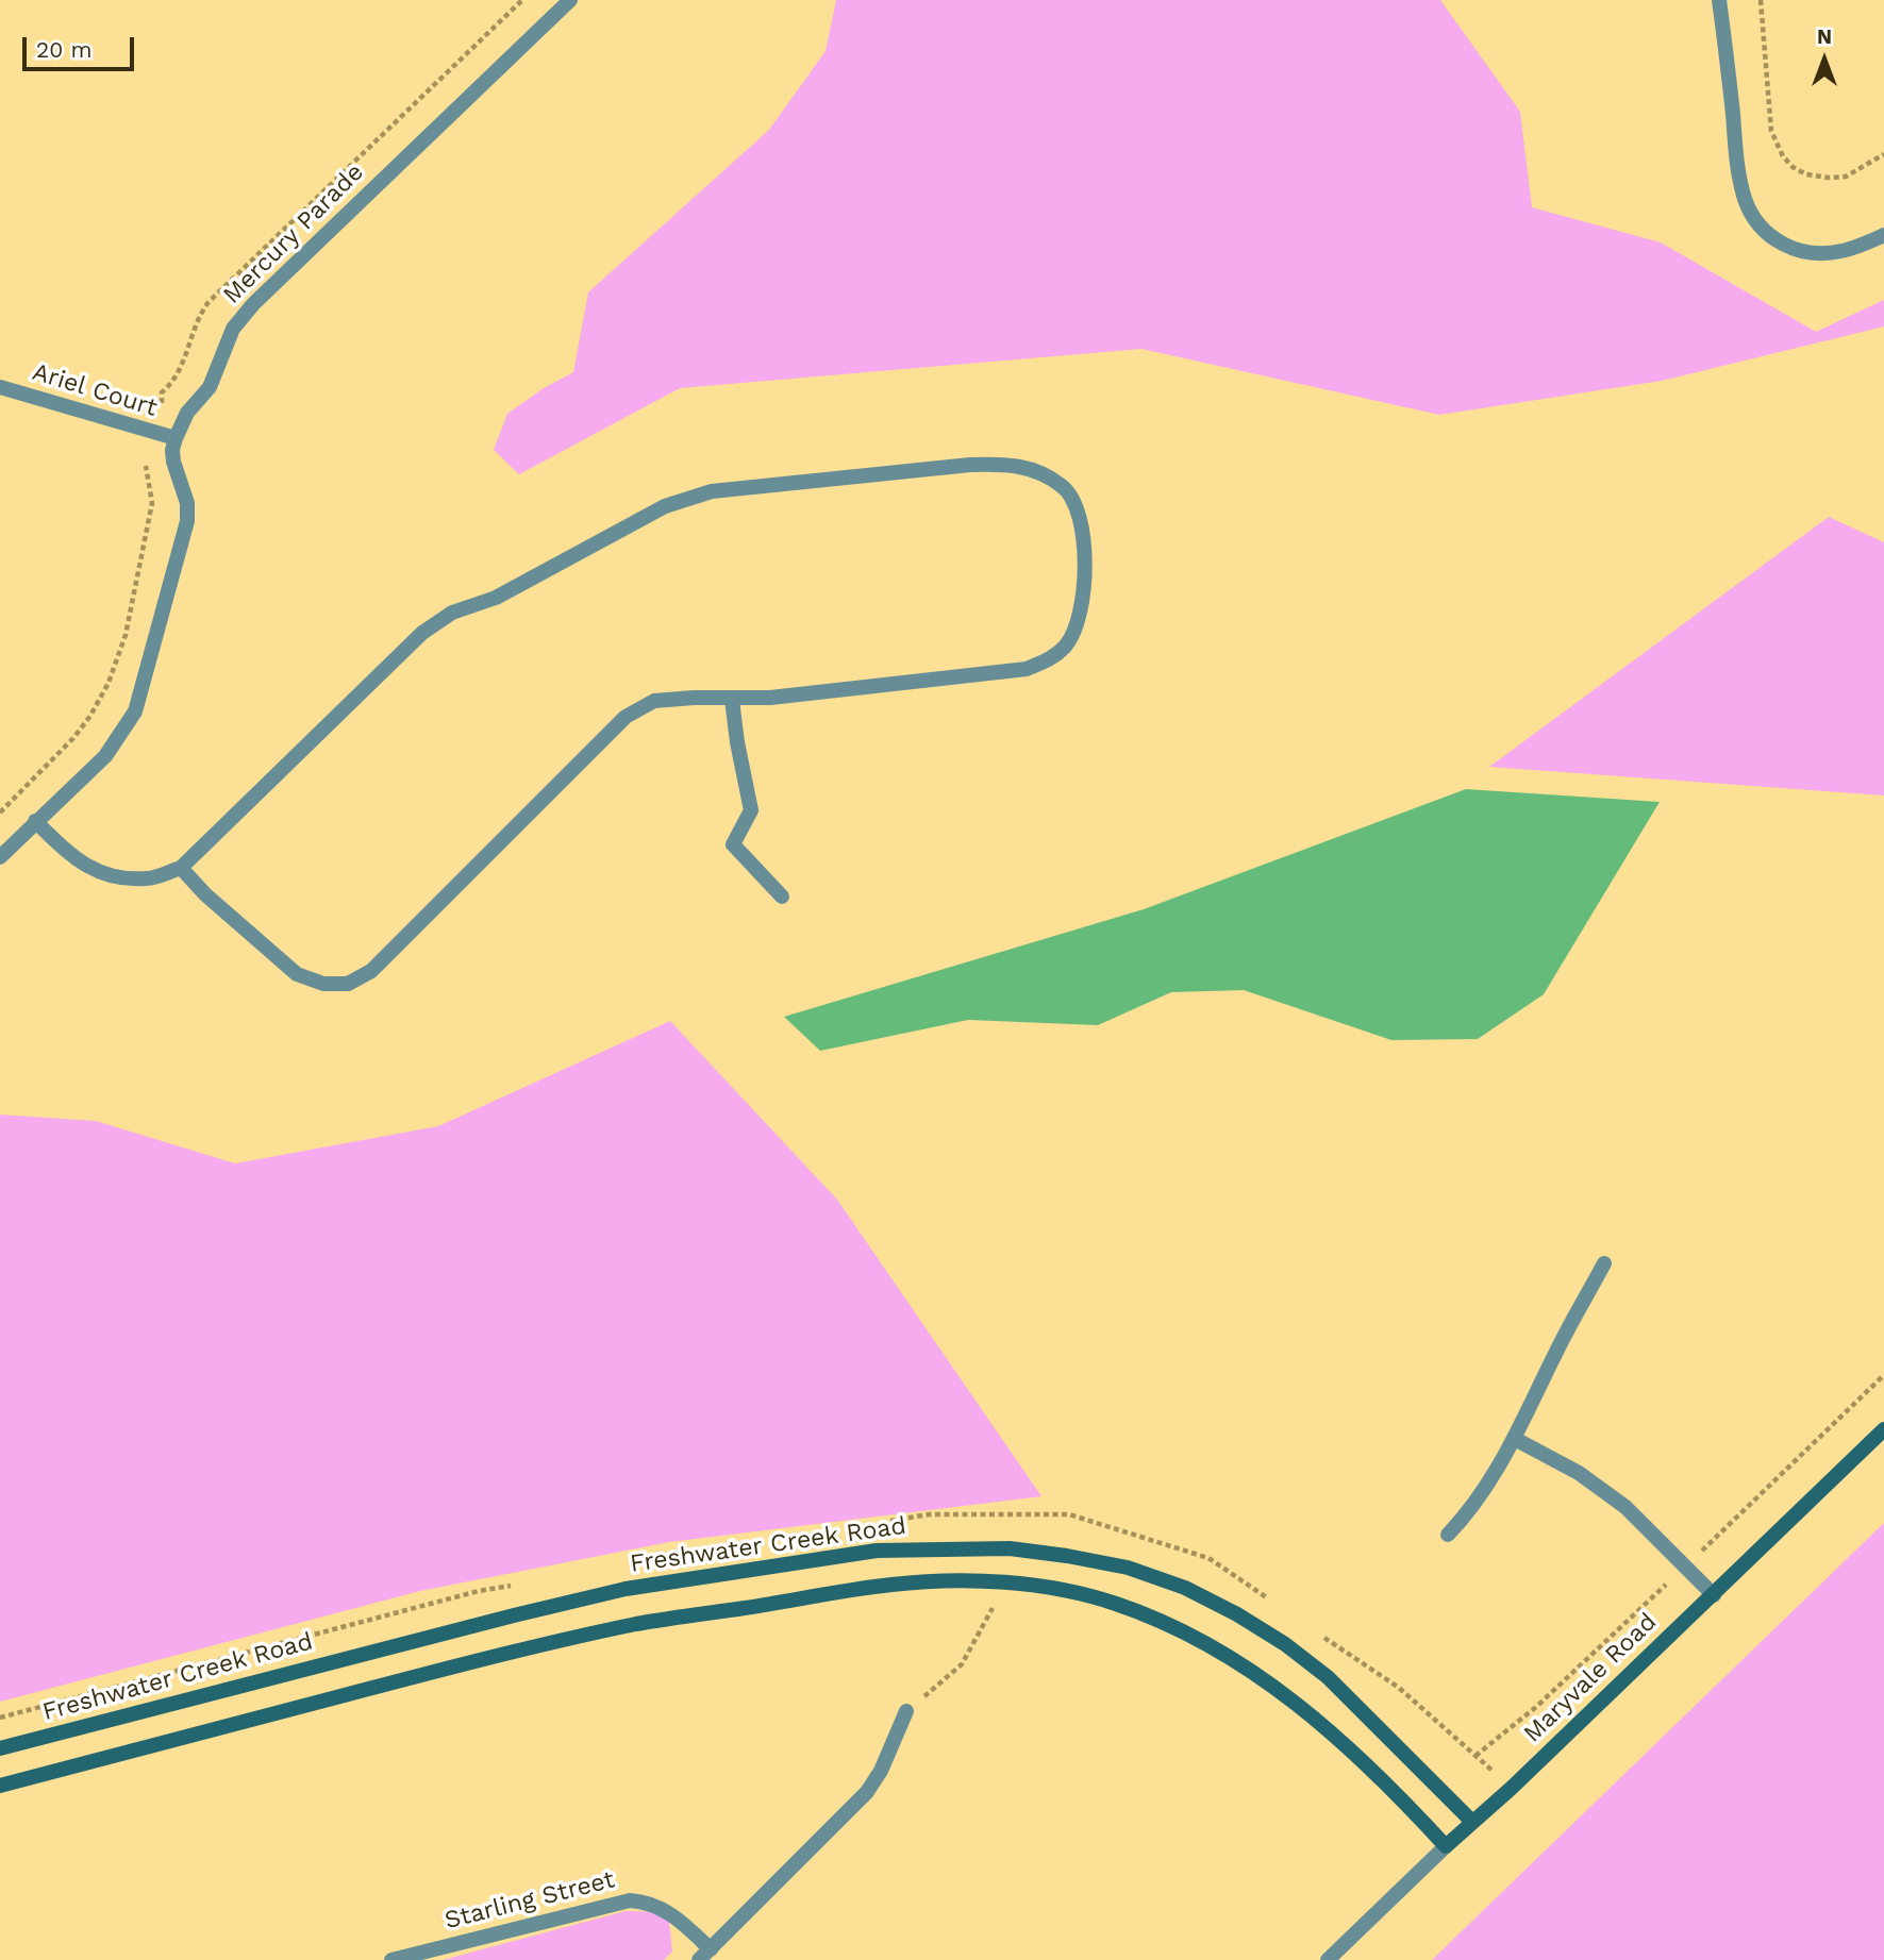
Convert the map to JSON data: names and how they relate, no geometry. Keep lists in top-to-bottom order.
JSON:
{
  "streets": {
    "main road": ["Freshwater Creek Road", "Maryvale Road"],
    "street": ["Mercury Parade", "Ariel Court", "Starling Street"]
  },
  "crossings": [
    ["Mercury Parade", "Ariel Court"],
    ["Freshwater Creek Road", "Maryvale Road"]
  ],
  "scale_bar": "20 m",
  "north": "top"
}
